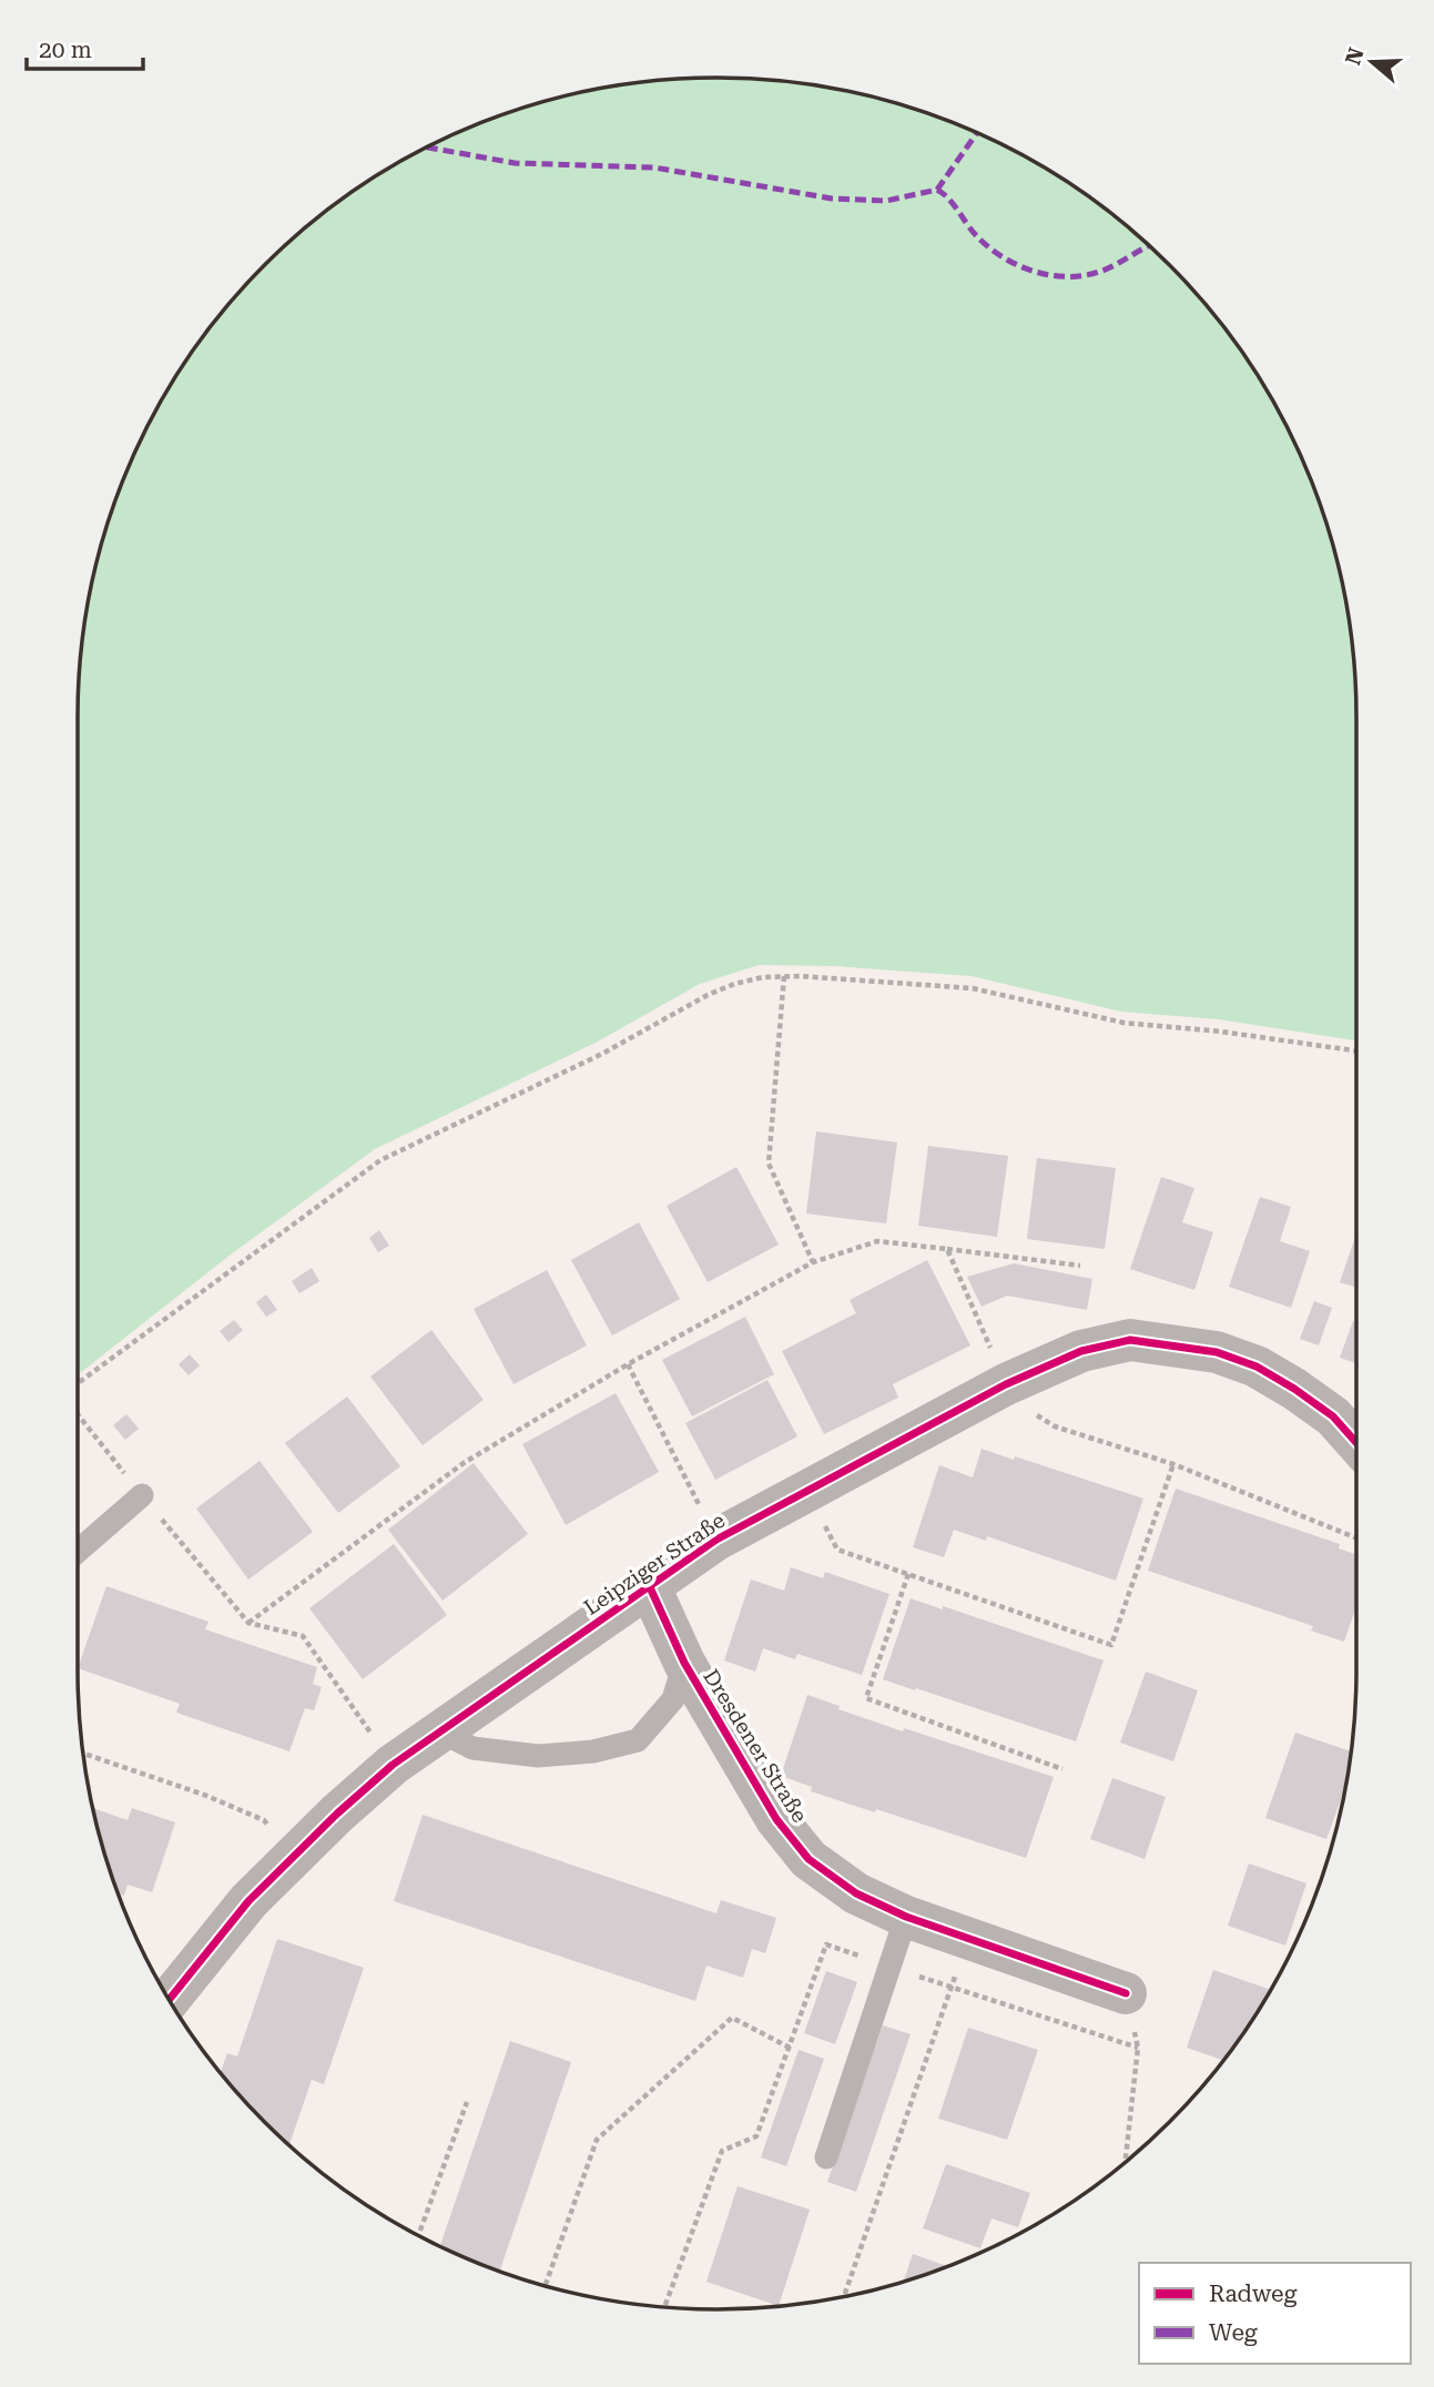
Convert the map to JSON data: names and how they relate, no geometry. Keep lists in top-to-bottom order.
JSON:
{
  "streets": {
    "street": ["Leipziger Straße", "Dresdener Straße"]
  },
  "crossings": [
    ["Leipziger Straße", "Dresdener Straße"]
  ],
  "legend": ["Radweg", "Weg"],
  "scale_bar": "20 m",
  "north": "left"
}
